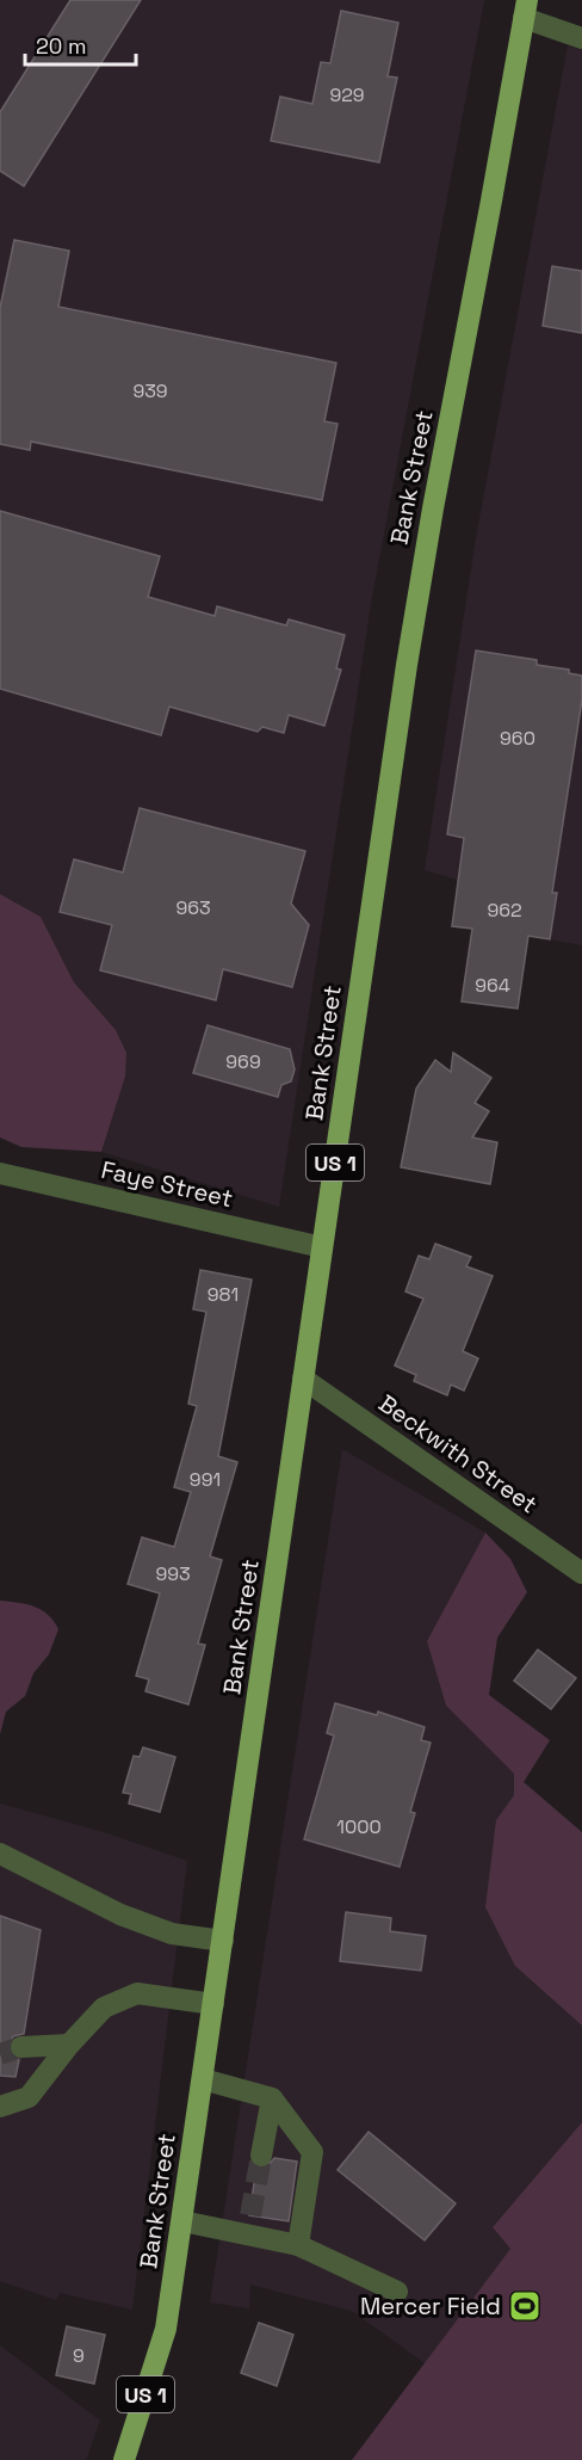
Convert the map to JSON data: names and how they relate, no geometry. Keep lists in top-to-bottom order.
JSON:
{
  "streets": {
    "main road": ["Bank Street", "US 1"],
    "street": ["Faye Street", "Beckwith Street"]
  },
  "crossings": [
    ["Bank Street", "Faye Street"],
    ["Bank Street", "Beckwith Street"]
  ],
  "places": {
    "sports": ["Mercer Field"]
  },
  "house_numbers": [
    "929",
    "939",
    "960",
    "963",
    "962",
    "964",
    "969",
    "981",
    "991",
    "993",
    "1000",
    "9"
  ],
  "scale_bar": "20 m"
}
